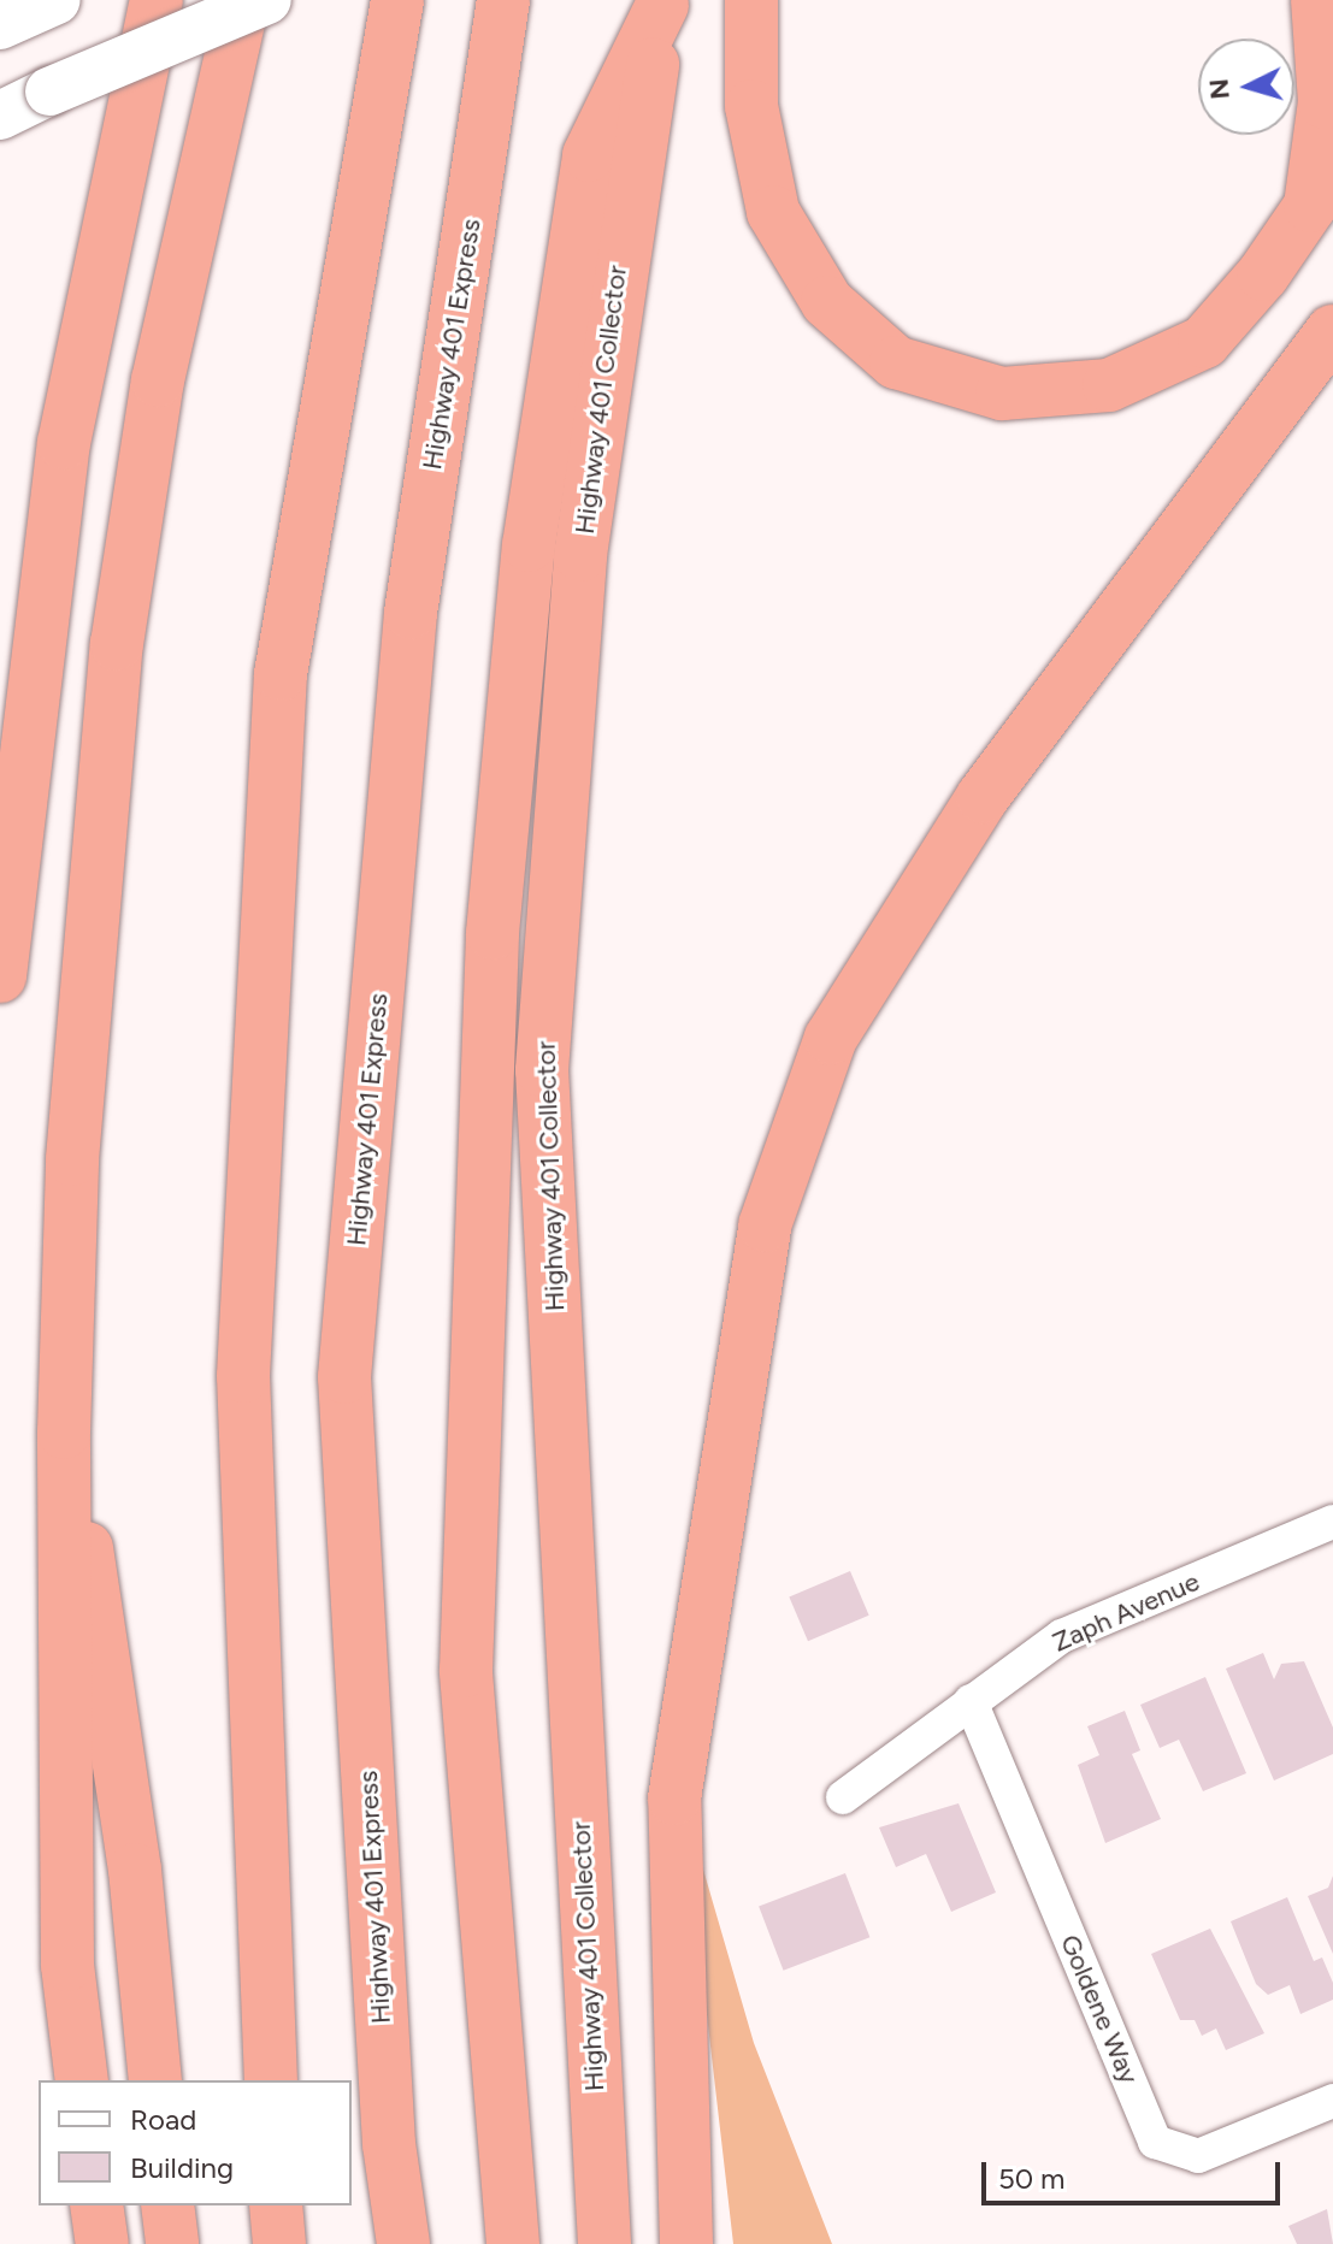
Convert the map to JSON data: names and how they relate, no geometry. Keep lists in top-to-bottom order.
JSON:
{
  "streets": {
    "highway": ["Highway 401 Express", "Highway 401 Collector"],
    "street": ["Zaph Avenue", "Goldene Way"]
  },
  "crossings": [
    ["Zaph Avenue", "Goldene Way"]
  ],
  "legend": ["Road", "Building"],
  "scale_bar": "50 m",
  "north": "left"
}
